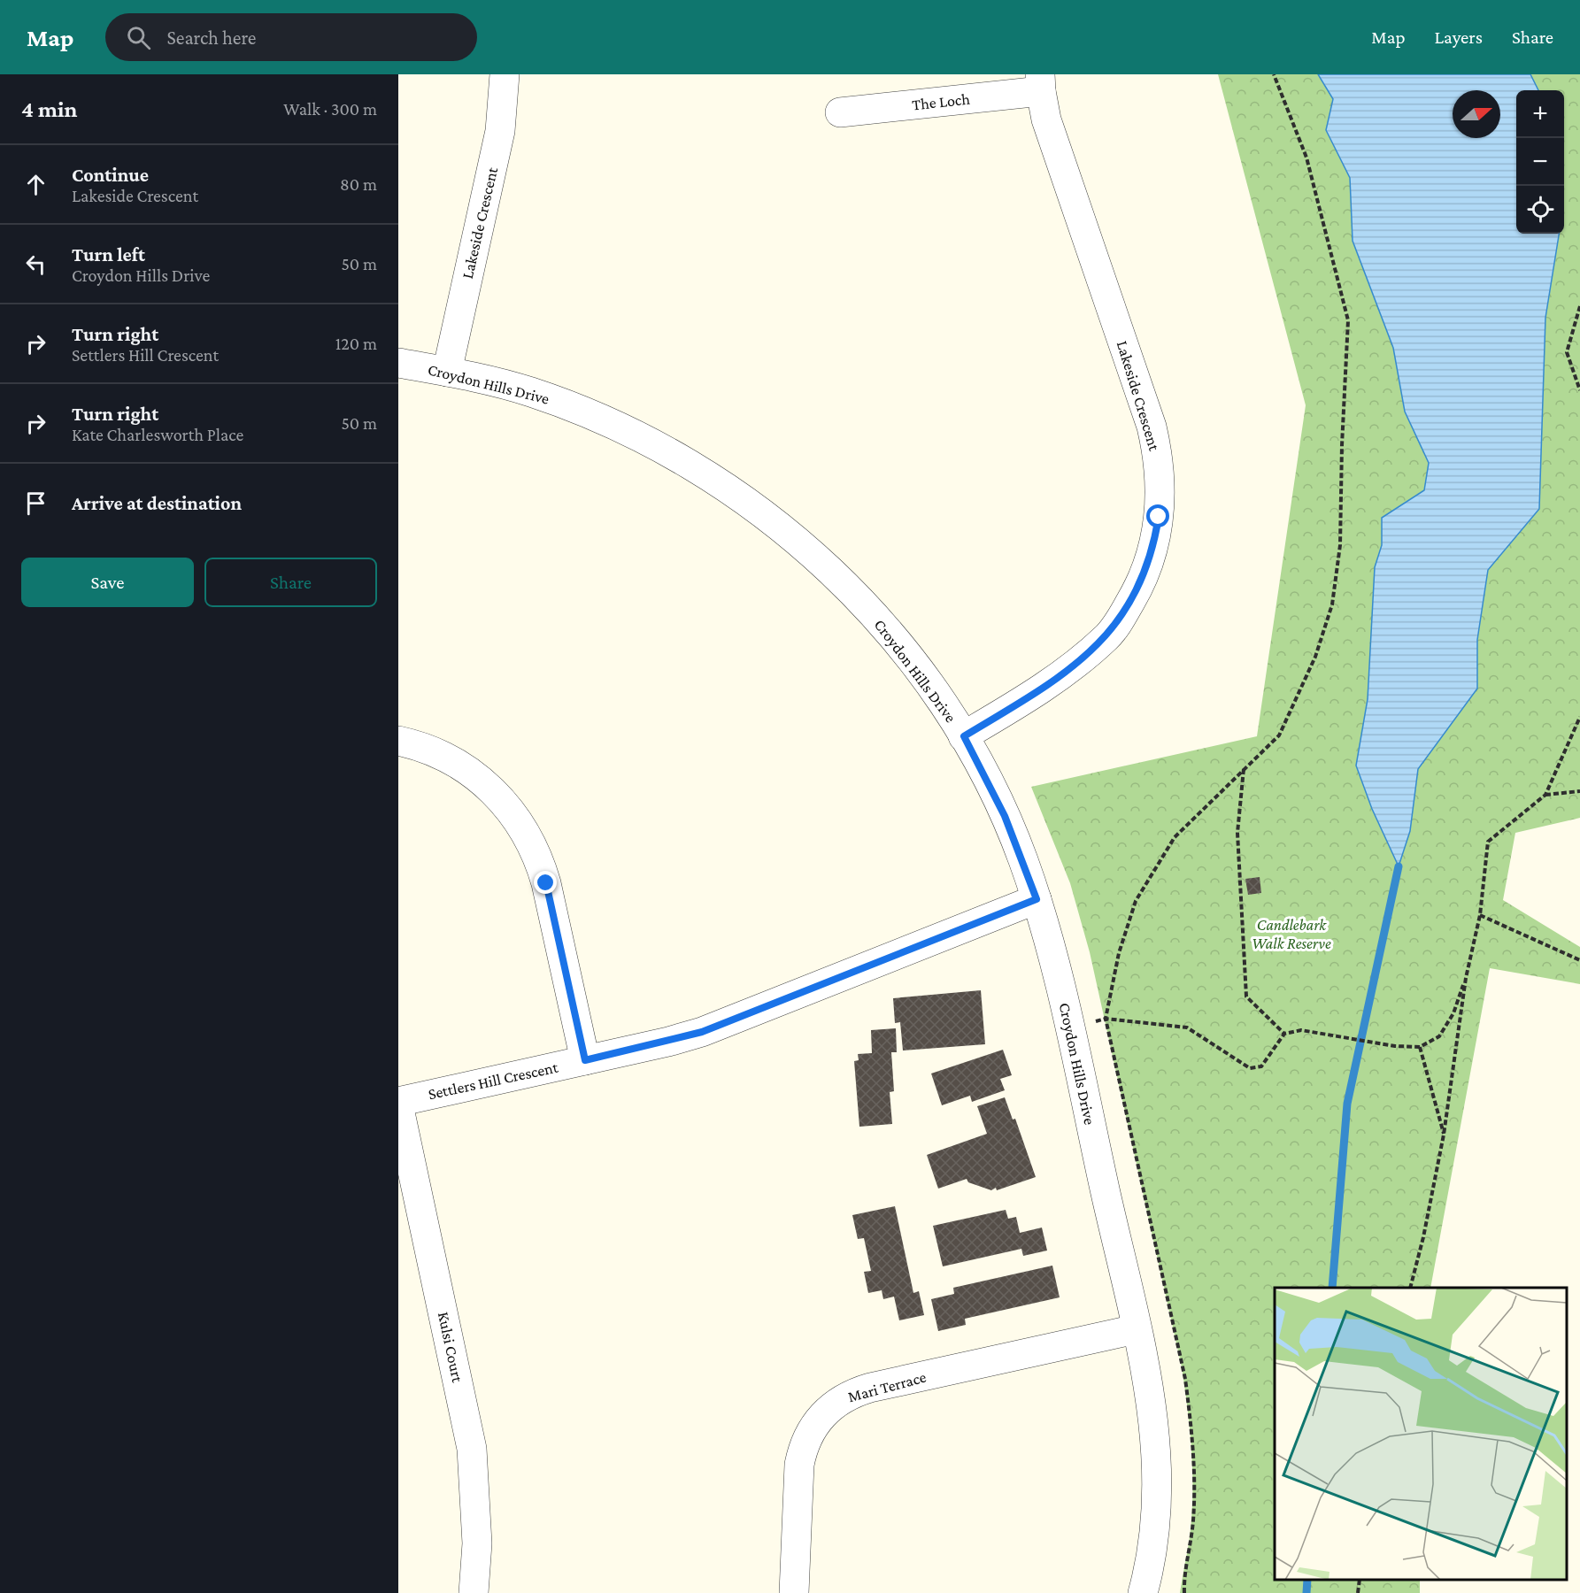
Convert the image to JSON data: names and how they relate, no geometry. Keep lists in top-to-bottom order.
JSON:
{
  "streets": {
    "street": [
      "The Loch",
      "Lakeside Crescent",
      "Croydon Hills Drive",
      "Settlers Hill Crescent",
      "Kulsi Court",
      "Mari Terrace"
    ]
  },
  "crossings": [
    ["The Loch", "Lakeside Crescent"],
    ["Lakeside Crescent", "Croydon Hills Drive"],
    ["Croydon Hills Drive", "Settlers Hill Crescent"],
    ["Croydon Hills Drive", "Mari Terrace"],
    ["Settlers Hill Crescent", "Kulsi Court"]
  ],
  "parks": ["Candlebark Walk Reserve"],
  "north": "right",
  "page": {
    "header": "Map",
    "search": "Search here",
    "nav": ["Map", "Layers", "Share"],
    "heading": ["4 min", "Walk · 300 m"],
    "map_buttons": ["+", "−"],
    "list": [
      ["Continue", "Lakeside Crescent", "80 m"],
      ["Turn left", "Croydon Hills Drive", "50 m"],
      ["Turn right", "Settlers Hill Crescent", "120 m"],
      ["Turn right", "Kate Charlesworth Place", "50 m"],
      "Arrive at destination"
    ],
    "buttons": ["Save", "Share"]
  }
}
